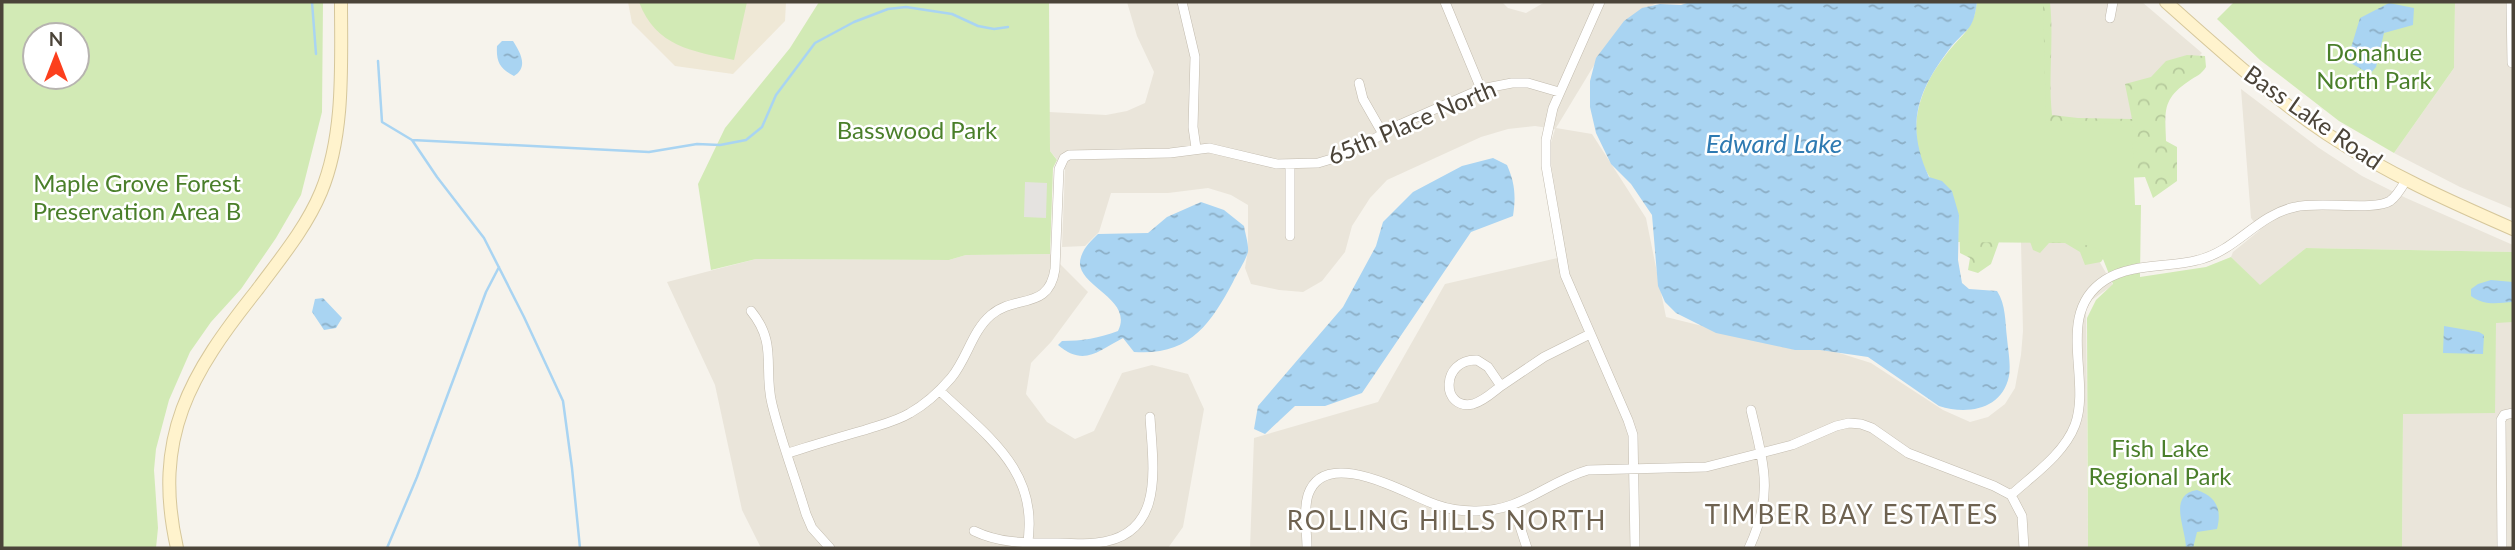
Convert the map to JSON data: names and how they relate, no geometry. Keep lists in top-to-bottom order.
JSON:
{
  "streets": {
    "main road": ["Bass Lake Road"],
    "street": ["65th Place North"]
  },
  "districts": ["TIMBER BAY ESTATES", "ROLLING HILLS NORTH"],
  "water": ["Edward Lake"],
  "parks": [
    "Donahue North Park",
    "Basswood Park",
    "Maple Grove Forest Preservation Area B",
    "Fish Lake Regional Park"
  ],
  "north": "top"
}
